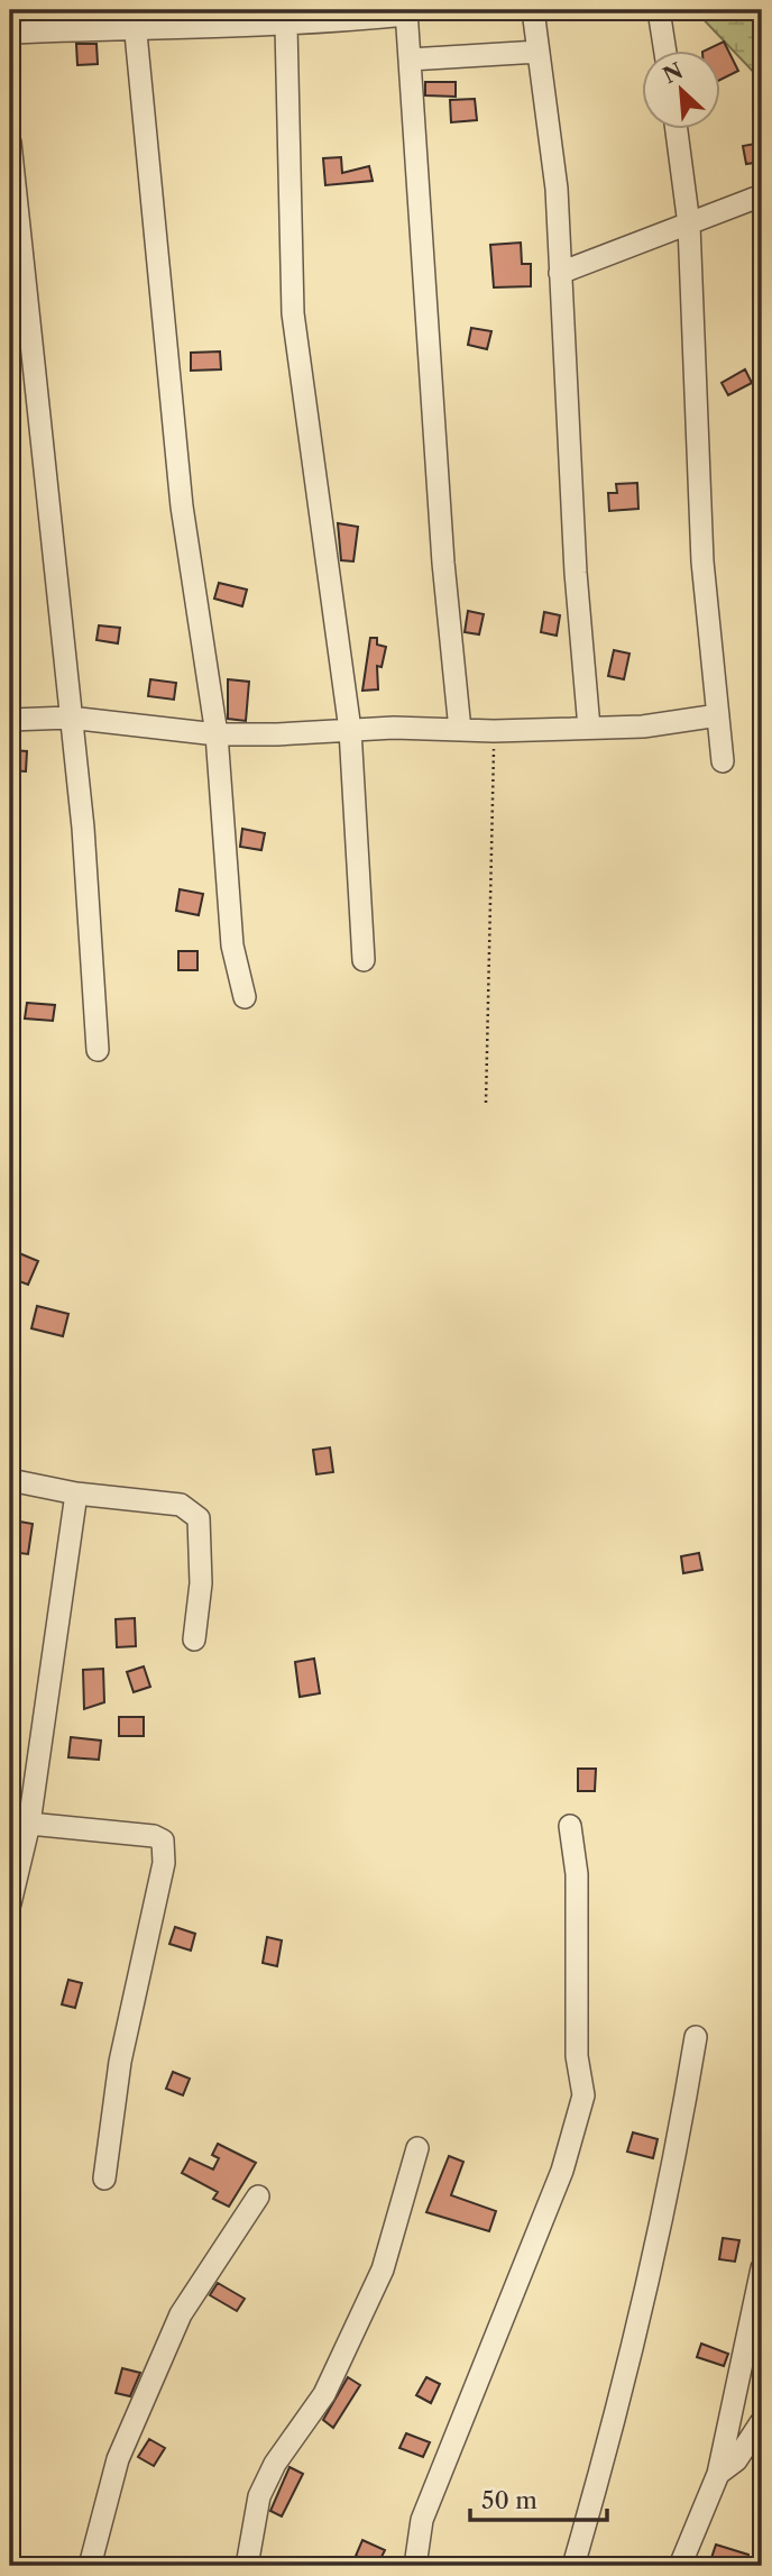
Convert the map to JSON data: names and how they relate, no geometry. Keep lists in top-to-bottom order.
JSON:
{
  "scale_bar": "50 m",
  "north": "top left"
}
